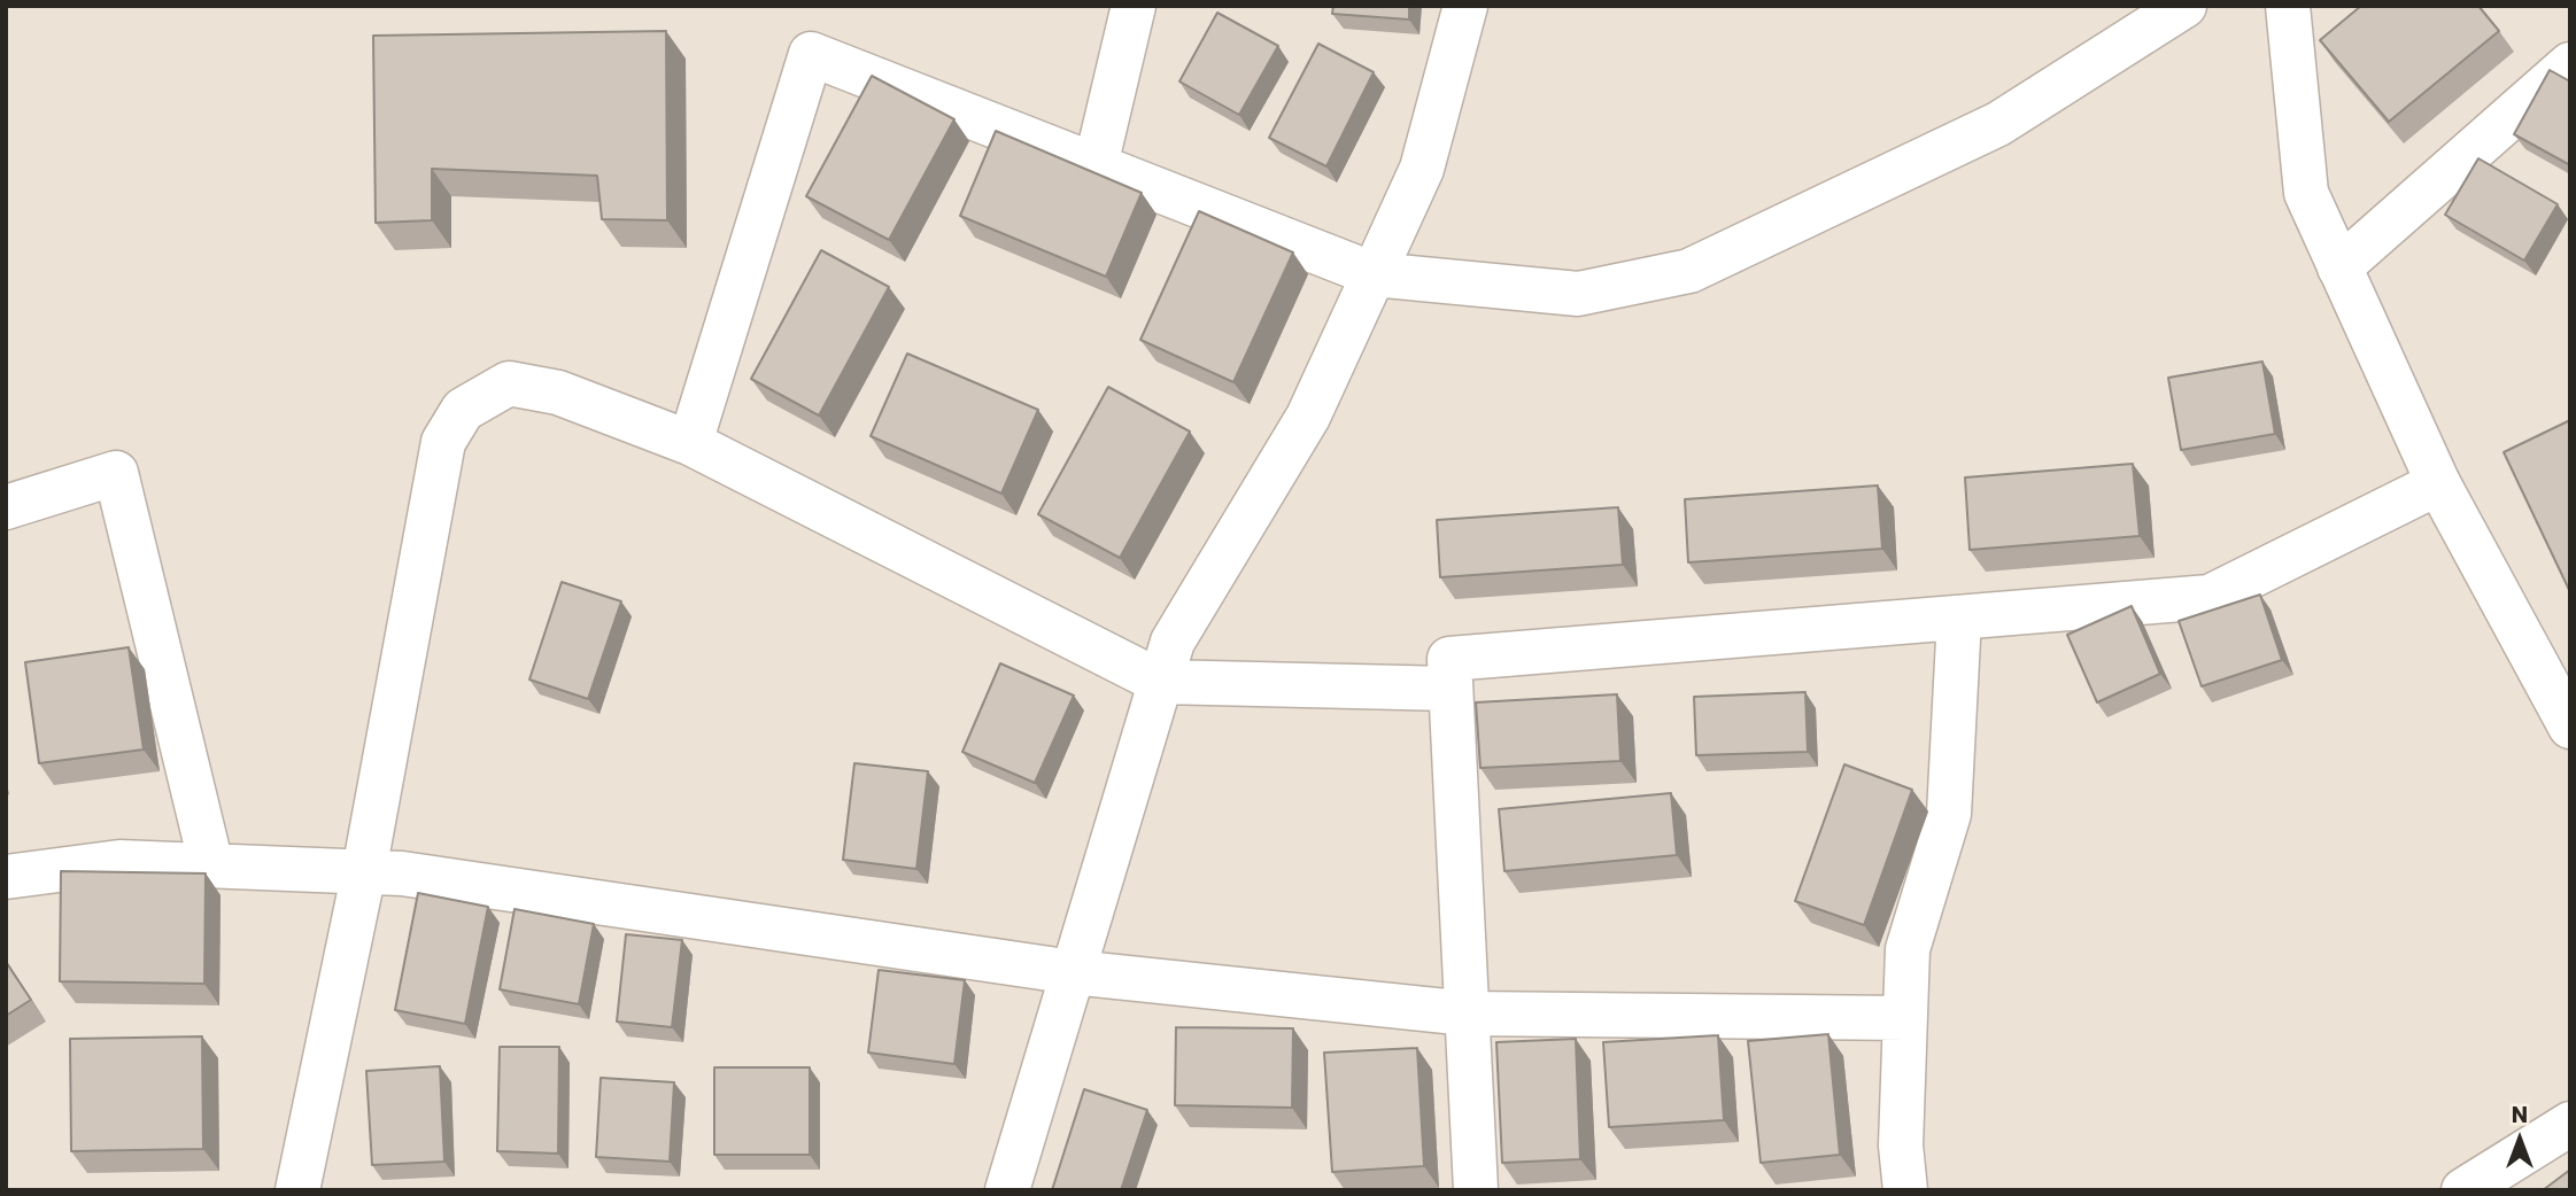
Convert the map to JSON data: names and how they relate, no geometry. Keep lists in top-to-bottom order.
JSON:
{
  "north": "top"
}
